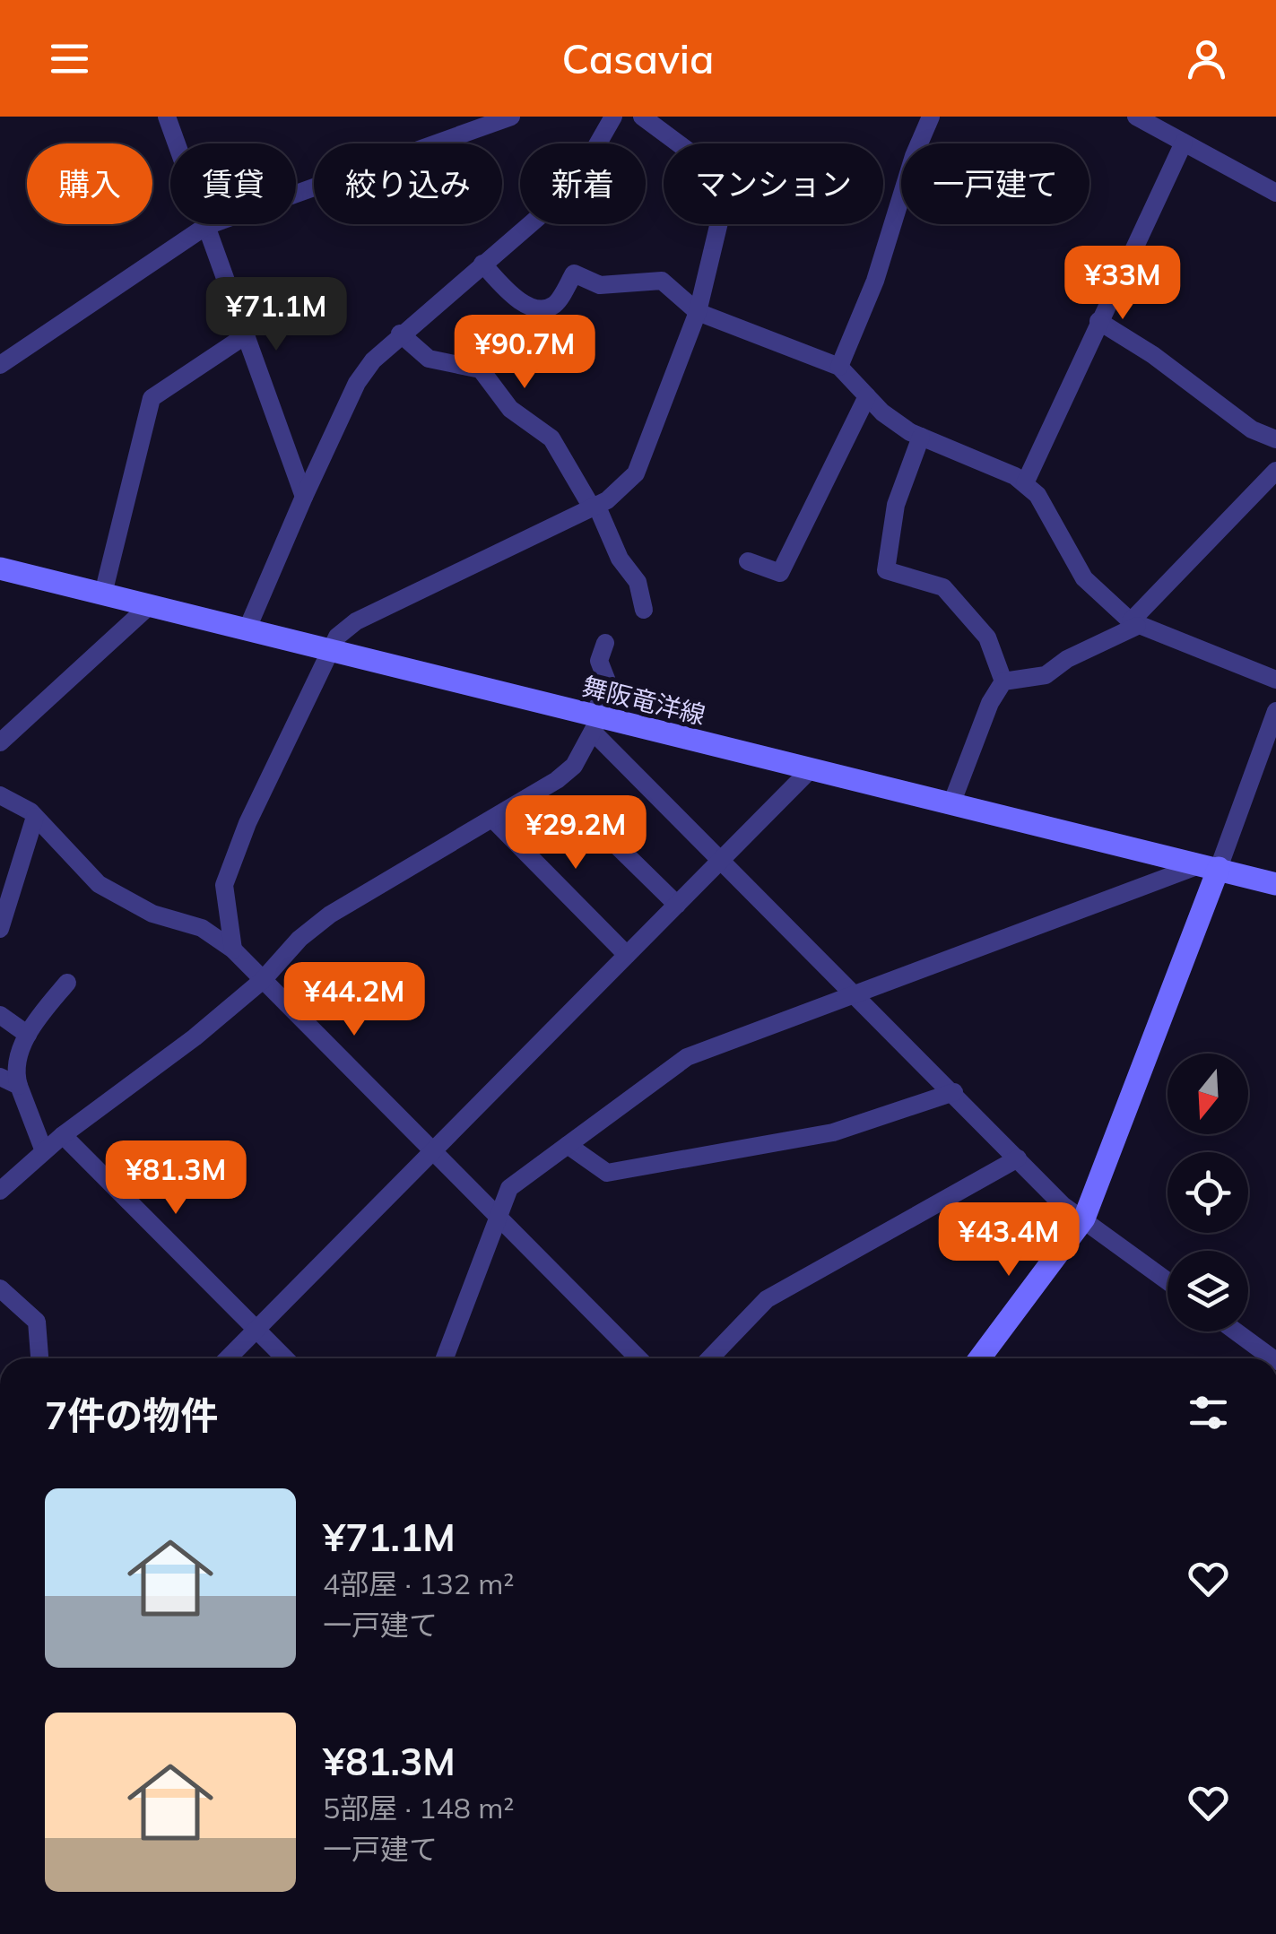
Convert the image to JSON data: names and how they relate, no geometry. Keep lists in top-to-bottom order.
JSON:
{
  "streets": {
    "main road": ["舞阪竜洋線"]
  },
  "north": "bottom",
  "page": {
    "header": "Casavia",
    "chip": [
      "購入",
      "賃貸",
      "絞り込み",
      "新着",
      "マンション",
      "一戸建て"
    ],
    "price": [
      "¥33M",
      "¥71.1M",
      "¥90.7M",
      "¥29.2M",
      "¥44.2M",
      "¥81.3M",
      "¥43.4M"
    ],
    "heading": "7件の物件",
    "list": [
      {
        "name": "¥71.1M",
        "note": "4部屋 · 132 m² · 一戸建て"
      },
      {
        "name": "¥81.3M",
        "note": "5部屋 · 148 m² · 一戸建て"
      }
    ]
  }
}
